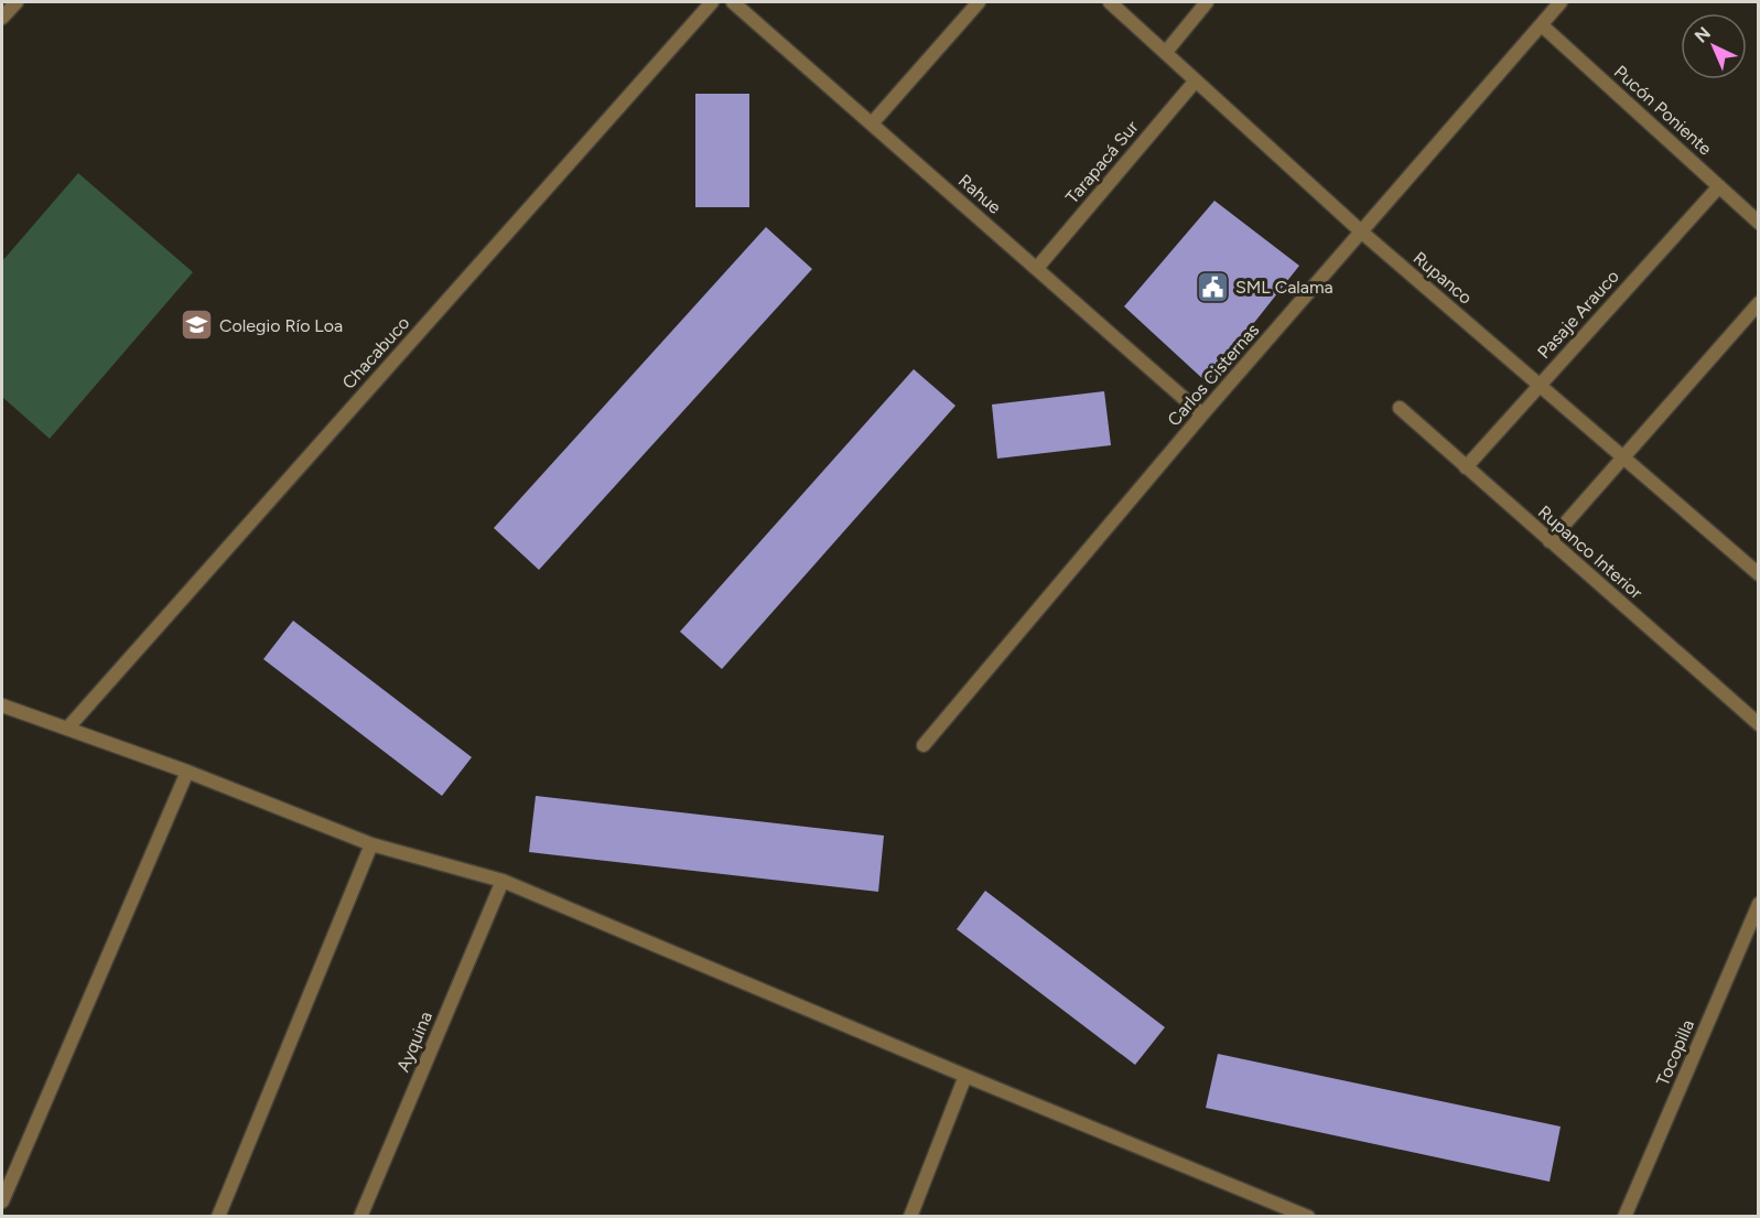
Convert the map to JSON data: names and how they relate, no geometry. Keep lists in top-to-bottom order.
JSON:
{
  "streets": {
    "street": [
      "Pucón Poniente",
      "Tarapacá Sur",
      "Rahue",
      "Rupanco",
      "Pasaje Arauco",
      "Chacabuco",
      "Carlos Cisternas",
      "Rupanco Interior",
      "Ayquina",
      "Tocopilla"
    ]
  },
  "crossings": [
    ["Pucón Poniente", "Pasaje Arauco"],
    ["Pucón Poniente", "Carlos Cisternas"],
    ["Tarapacá Sur", "Rahue"],
    ["Tarapacá Sur", "Rupanco"],
    ["Rahue", "Carlos Cisternas"],
    ["Rupanco", "Pasaje Arauco"],
    ["Rupanco", "Carlos Cisternas"],
    ["Pasaje Arauco", "Rupanco Interior"]
  ],
  "places": {
    "public building": ["SML Calama"],
    "school or university": ["Colegio Río Loa"]
  },
  "north": "top left"
}
